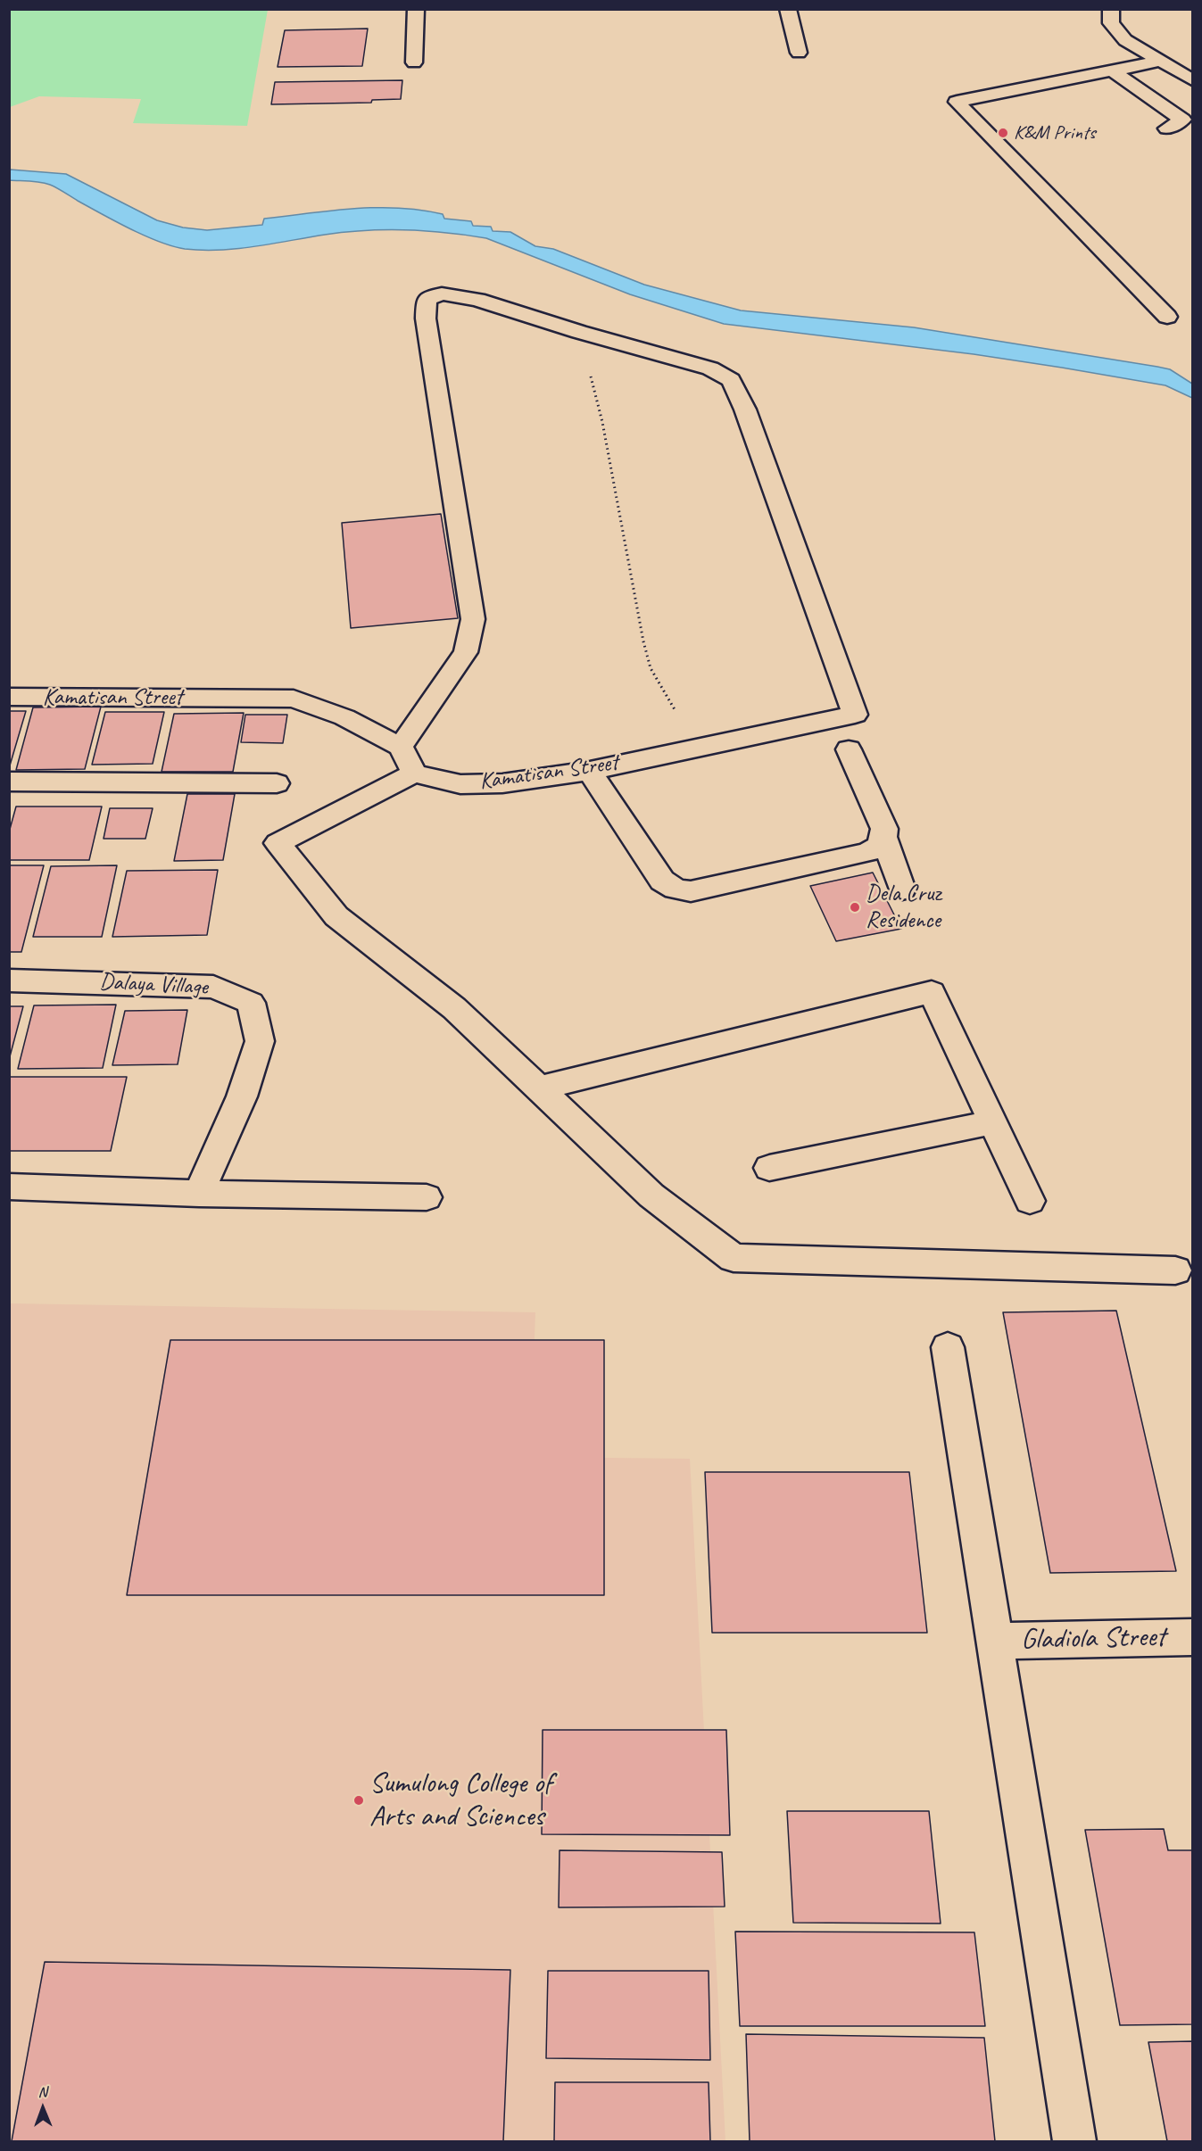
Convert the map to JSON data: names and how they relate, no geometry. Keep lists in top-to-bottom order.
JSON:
{
  "streets": {
    "street": ["Kamatisan Street", "Dalaya Village", "Gladiola Street"]
  },
  "places": ["K&M Prints", "Dela Cruz Residence", "Sumulong College of Arts and Sciences"],
  "north": "top"
}
